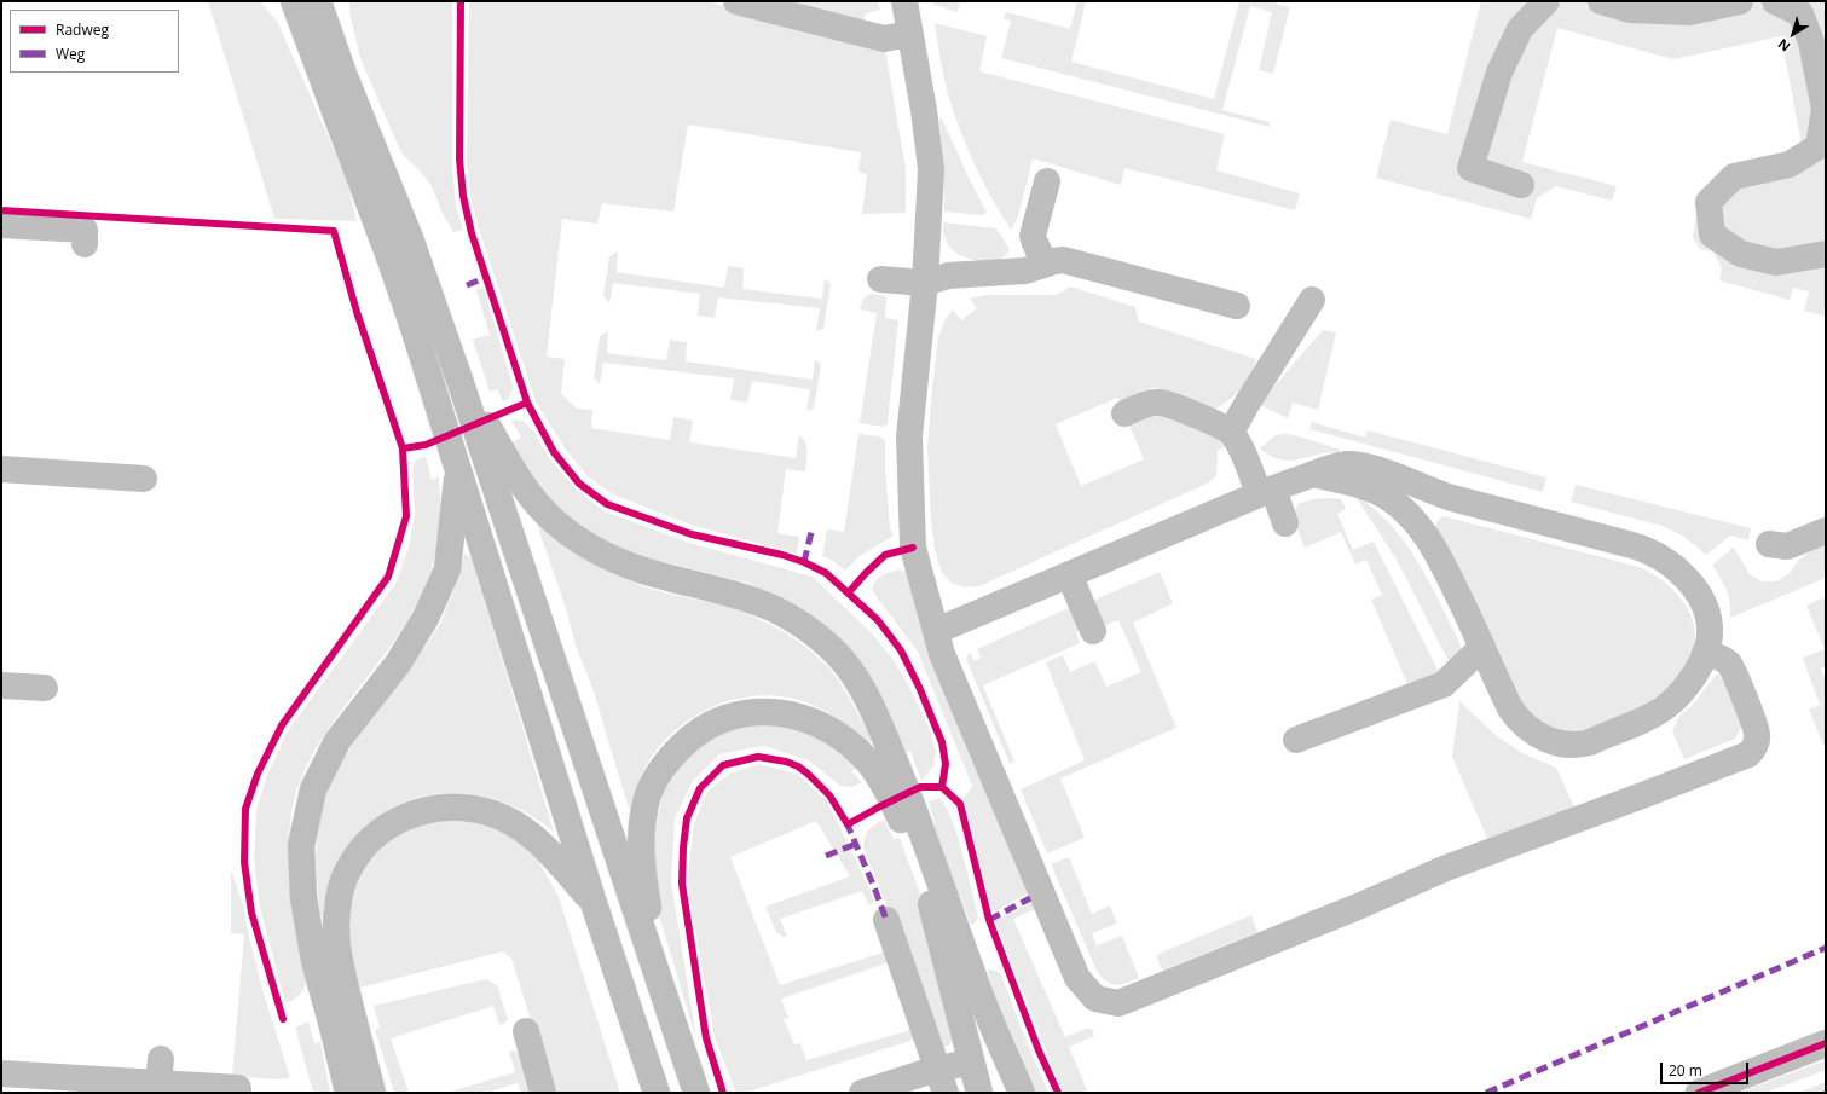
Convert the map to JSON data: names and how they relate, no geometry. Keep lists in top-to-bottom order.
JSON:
{
  "legend": ["Radweg", "Weg"],
  "scale_bar": "20 m",
  "north": "bottom left"
}
